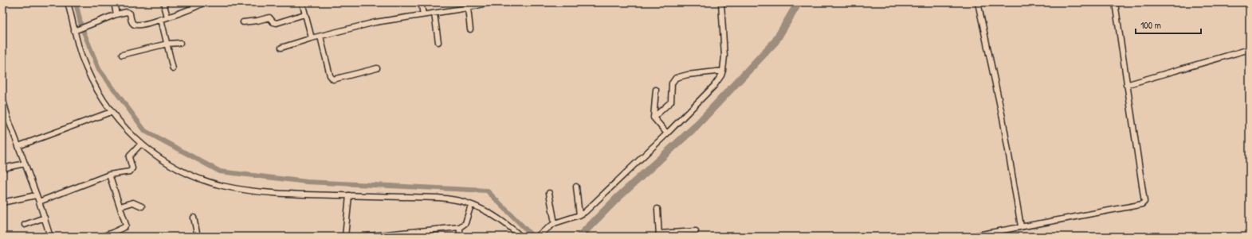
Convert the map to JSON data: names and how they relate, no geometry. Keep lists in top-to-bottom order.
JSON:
{
  "scale_bar": "100 m"
}
